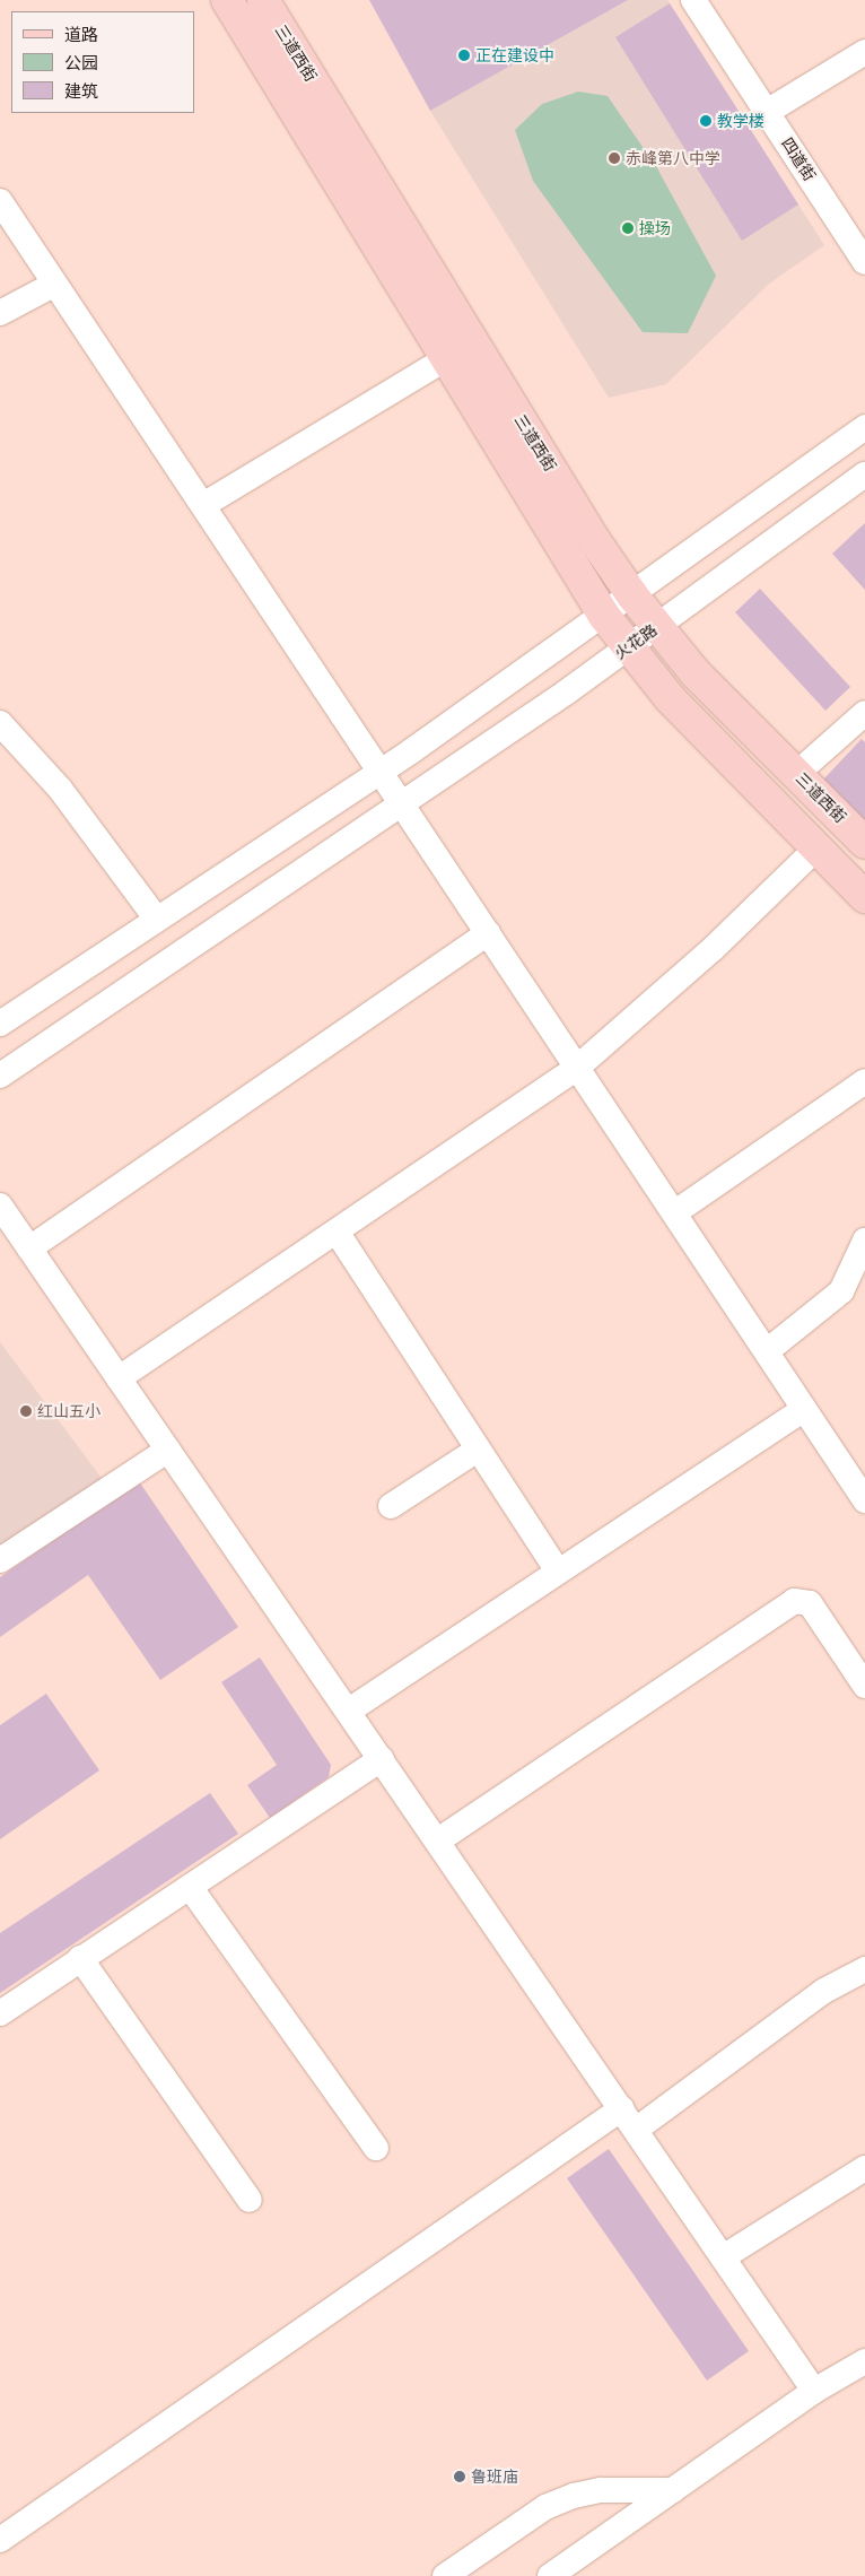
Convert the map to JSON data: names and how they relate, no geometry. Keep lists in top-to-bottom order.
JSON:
{
  "streets": {
    "main road": ["三道西街"],
    "street": ["四道街", "火花路"]
  },
  "crossings": [
    ["三道西街", "火花路"]
  ],
  "places": [
    "正在建设中",
    "教学楼",
    "赤峰第八中学",
    "操场",
    "红山五小",
    "鲁班庙"
  ],
  "legend": ["道路", "公园", "建筑"]
}
